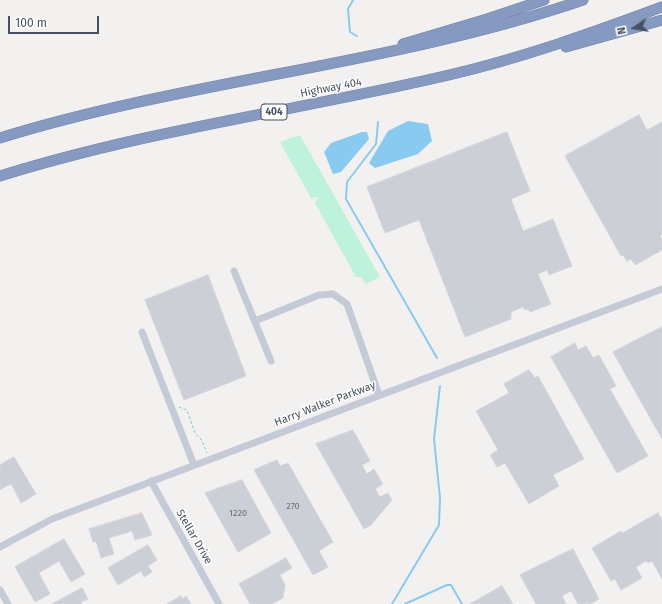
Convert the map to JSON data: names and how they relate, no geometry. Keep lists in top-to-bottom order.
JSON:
{
  "streets": {
    "highway": ["Highway 404", "404"],
    "street": ["Harry Walker Parkway", "Stellar Drive"]
  },
  "crossings": [
    ["Harry Walker Parkway", "Stellar Drive"]
  ],
  "house_numbers": ["270", "1220"],
  "scale_bar": "100 m",
  "north": "left"
}
